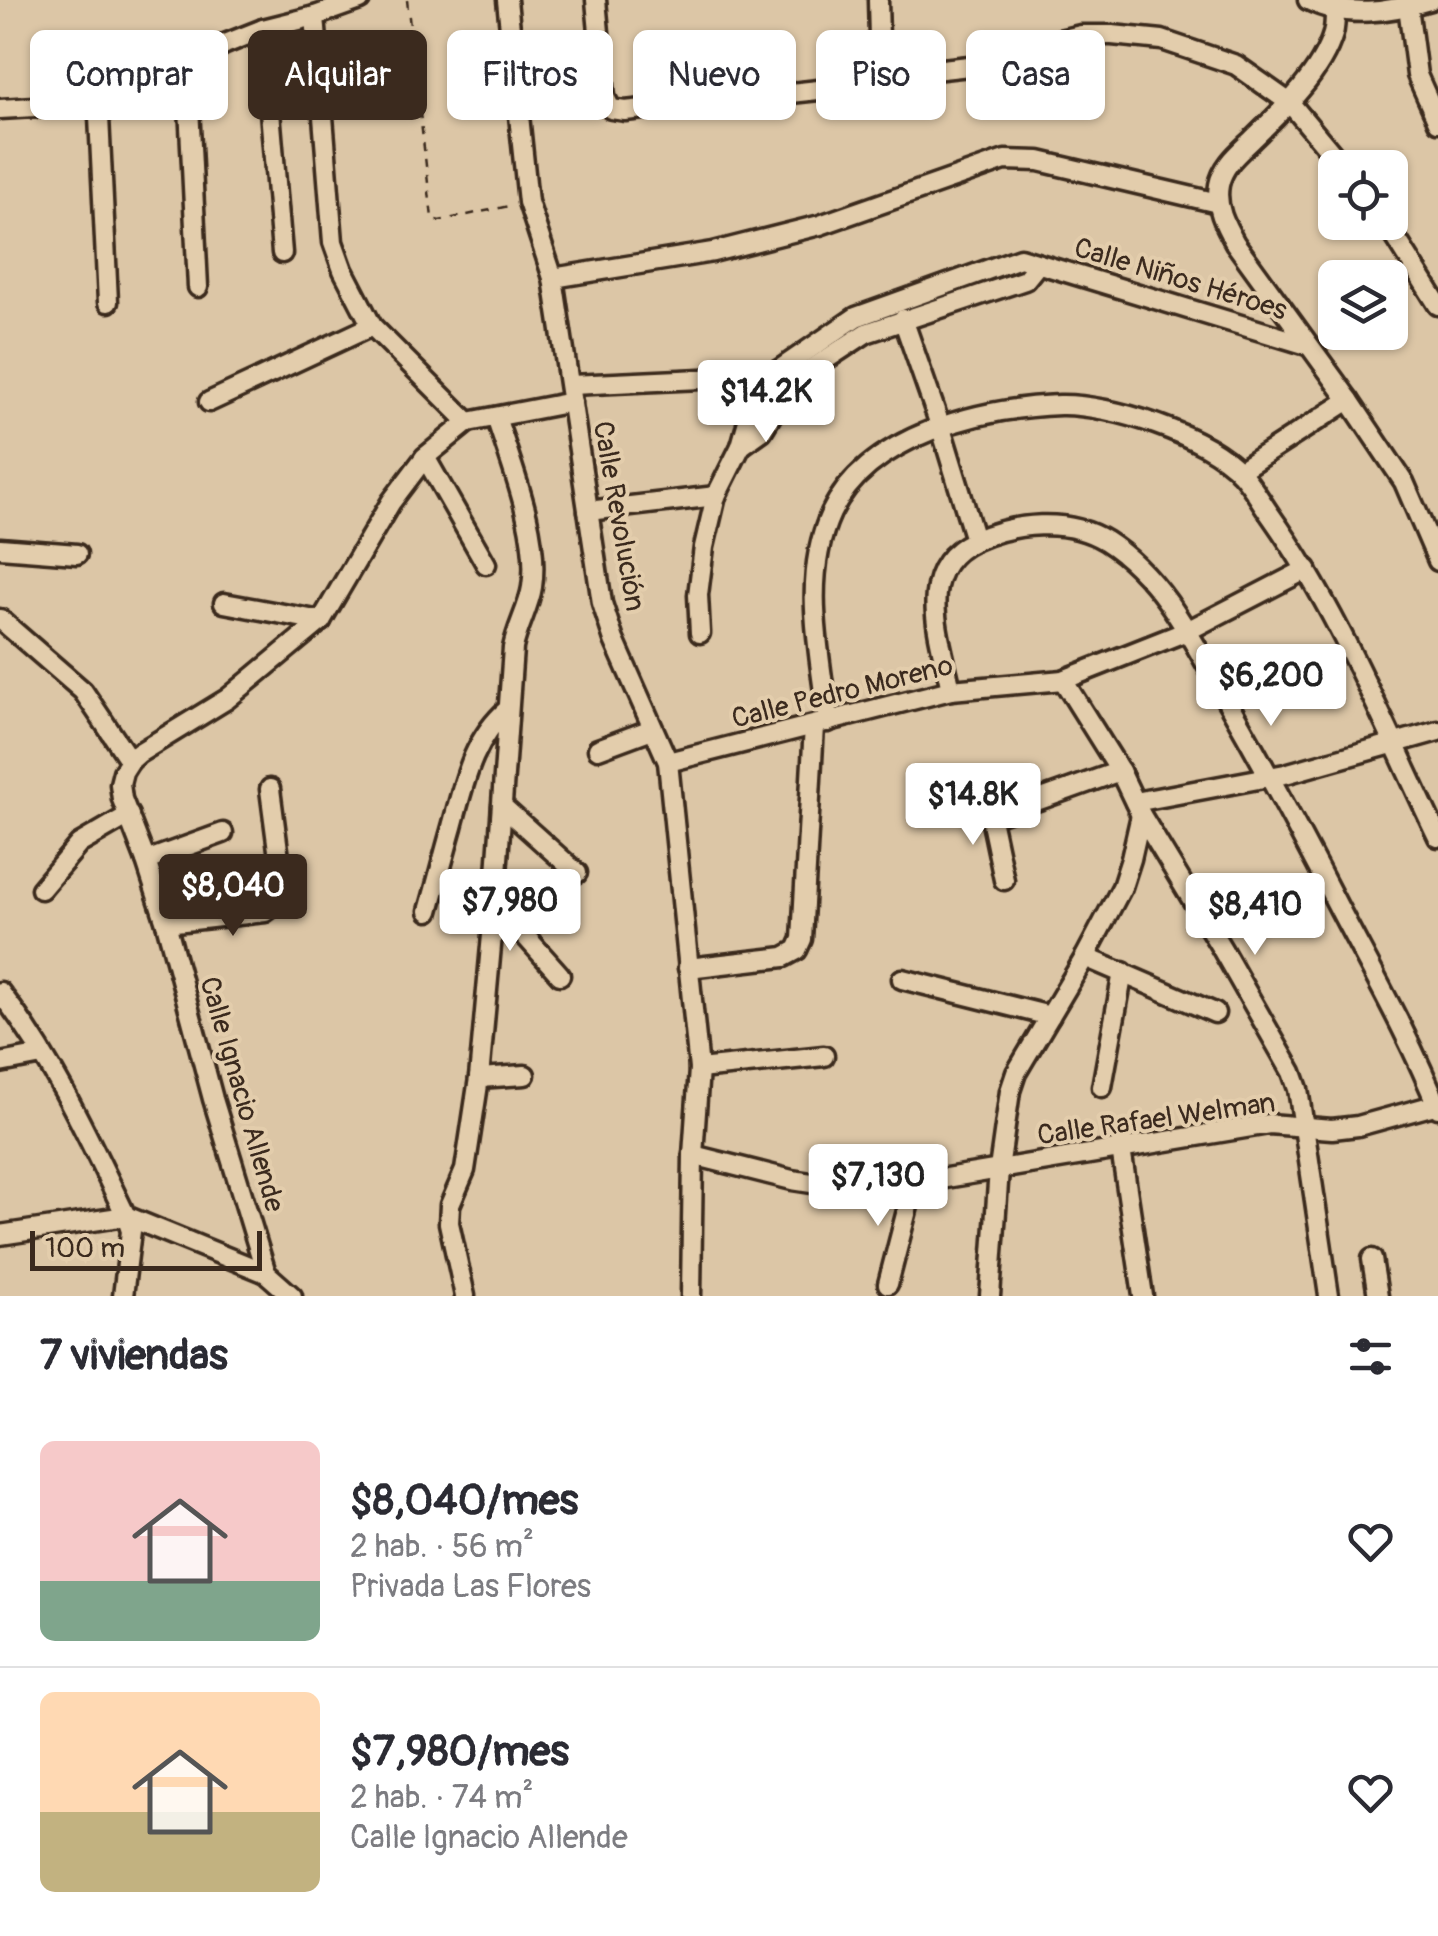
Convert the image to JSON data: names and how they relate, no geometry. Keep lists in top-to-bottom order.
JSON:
{
  "streets": {
    "street": [
      "Calle Niños Héroes",
      "Calle Revolución",
      "Calle Pedro Moreno",
      "Calle Ignacio Allende",
      "Calle Rafael Welman"
    ]
  },
  "crossings": [
    ["Calle Revolución", "Calle Pedro Moreno"],
    ["Calle Revolución", "Calle Rafael Welman"]
  ],
  "scale_bar": "100 m",
  "page": {
    "chip": [
      "Comprar",
      "Alquilar",
      "Filtros",
      "Nuevo",
      "Piso",
      "Casa"
    ],
    "price": [
      "$14.2K",
      "$6,200",
      "$14.8K",
      "$8,040",
      "$7,980",
      "$8,410",
      "$7,130"
    ],
    "scale": "100 m",
    "heading": "7 viviendas",
    "list": [
      {
        "name": "$8,040/mes",
        "note": "2 hab. · 56 m² · Privada Las Flores"
      },
      {
        "name": "$7,980/mes",
        "note": "2 hab. · 74 m² · Calle Ignacio Allende"
      }
    ]
  }
}
